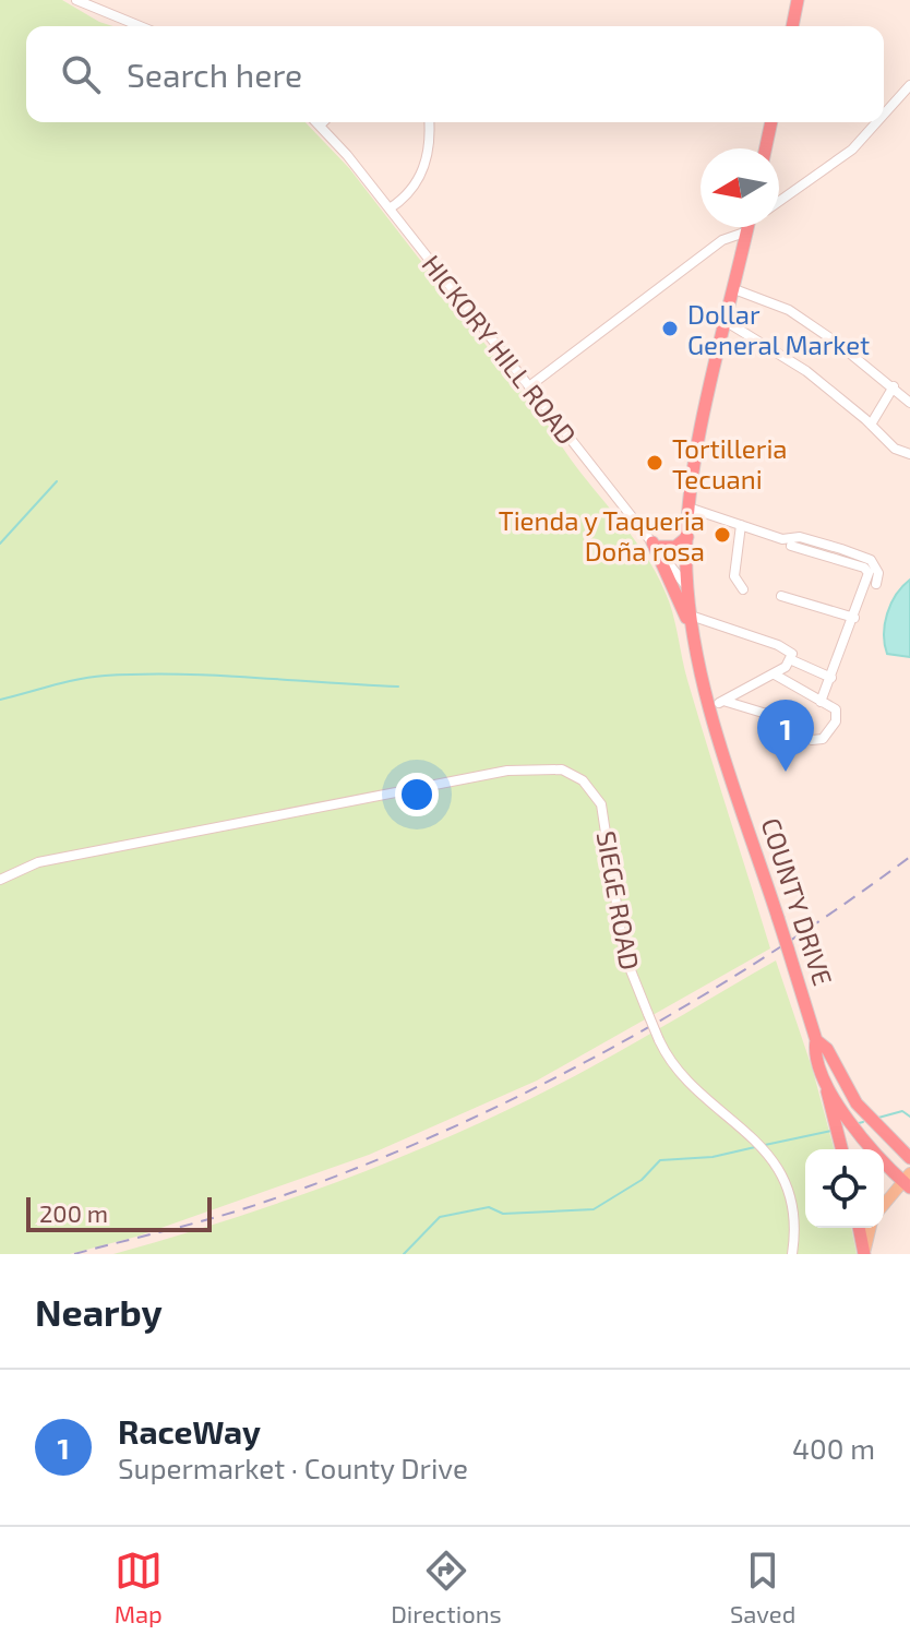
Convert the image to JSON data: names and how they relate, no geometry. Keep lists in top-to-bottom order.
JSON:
{
  "streets": {
    "highway": ["COUNTY DRIVE"],
    "street": ["HICKORY HILL ROAD", "SIEGE ROAD"]
  },
  "crossings": [
    ["HICKORY HILL ROAD", "COUNTY DRIVE"]
  ],
  "places": ["Dollar General Market", "Tortilleria Tecuani", "Tienda y Taqueria Doña rosa"],
  "scale_bar": "200 m",
  "north": "left",
  "page": {
    "search": "Search here",
    "pins": "1",
    "scale": "200 m",
    "heading": "Nearby",
    "list": [
      {
        "mark": "1",
        "name": "RaceWay",
        "note": "Supermarket · County Drive",
        "value": "400 m"
      }
    ],
    "nav": ["Map", "Directions", "Saved"]
  }
}
